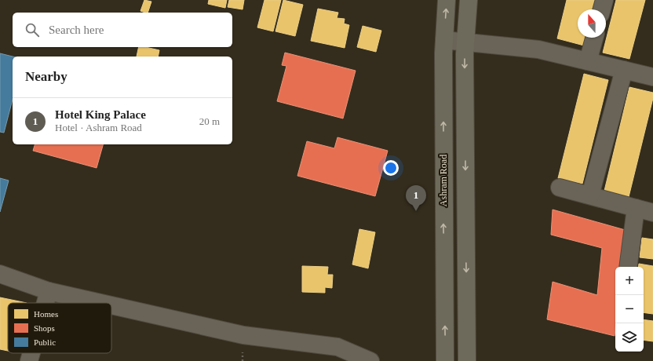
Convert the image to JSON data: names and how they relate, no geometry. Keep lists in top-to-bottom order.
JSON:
{
  "streets": {
    "main road": ["Ashram Road"]
  },
  "legend": ["Homes", "Shops", "Public"],
  "north": "top",
  "page": {
    "search": "Search here",
    "heading": "Nearby",
    "list": [
      {
        "mark": "1",
        "name": "Hotel King Palace",
        "note": "Hotel · Ashram Road",
        "value": "20 m"
      }
    ],
    "pins": "1",
    "map_buttons": ["+", "−"]
  }
}
